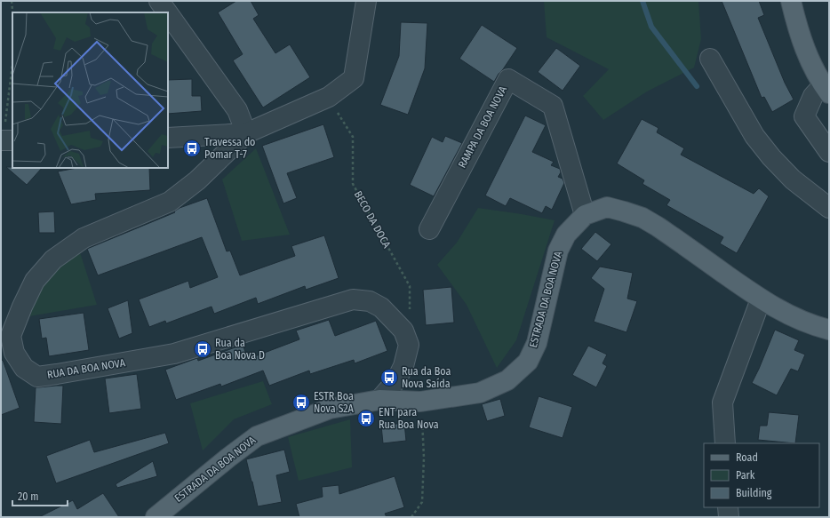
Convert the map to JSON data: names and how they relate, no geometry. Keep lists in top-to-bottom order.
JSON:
{
  "streets": {
    "main road": ["ESTRADA DA BOA NOVA"],
    "street": ["RAMPA DA BOA NOVA", "RUA DA BOA NOVA"],
    "path": ["BECO DA DOCA"]
  },
  "crossings": [
    ["RAMPA DA BOA NOVA", "ESTRADA DA BOA NOVA"],
    ["ESTRADA DA BOA NOVA", "RUA DA BOA NOVA"]
  ],
  "places": {
    "bus stop": [
      "Travessa do Pomar T-7",
      "Rua da Boa Nova D",
      "Rua da Boa Nova Saída",
      "ESTR Boa Nova S2A",
      "ENT para Rua Boa Nova"
    ]
  },
  "legend": ["Road", "Park", "Building"],
  "scale_bar": "20 m"
}
